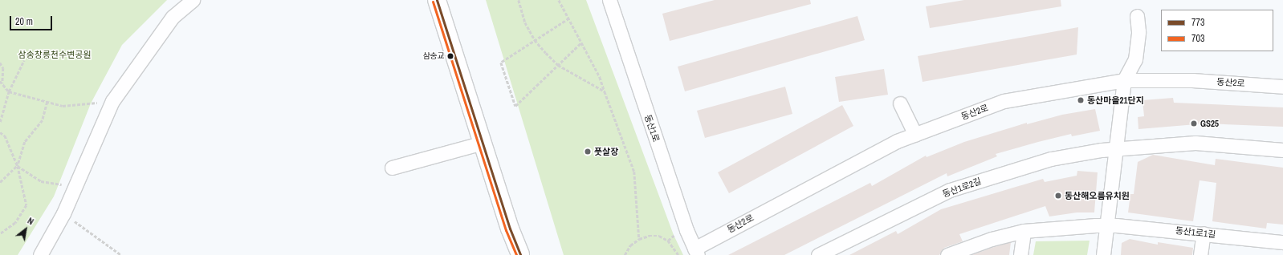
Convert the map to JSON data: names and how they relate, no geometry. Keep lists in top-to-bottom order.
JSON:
{
  "streets": {
    "street": [
      "동산2로",
      "동산1로",
      "동산1로2길",
      "동산1로1길"
    ]
  },
  "crossings": [
    ["동산2로", "동산1로"]
  ],
  "parks": ["삼송창릉천수변공원"],
  "places": [
    "삼송교",
    "동산마을21단지",
    "GS25",
    "풋살장",
    "동산해오름유치원"
  ],
  "lines": ["transit line 773", "transit line 703"],
  "legend": ["773", "703"],
  "scale_bar": "20 m",
  "north": "top right"
}
